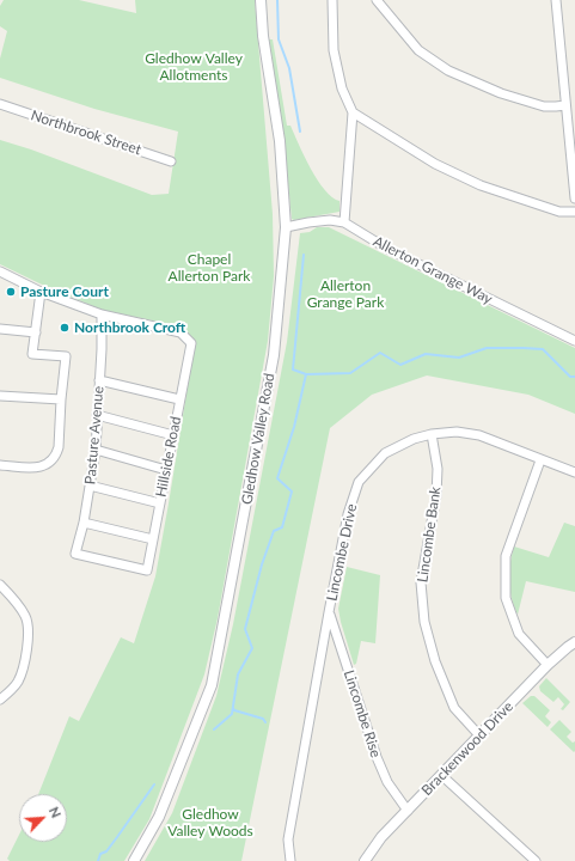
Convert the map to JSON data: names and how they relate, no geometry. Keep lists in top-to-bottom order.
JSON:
{
  "streets": {
    "street": [
      "Northbrook Street",
      "Allerton Grange Way",
      "Pasture Avenue",
      "Gledhow Valley Road",
      "Hillside Road",
      "Lincombe Bank",
      "Lincombe Drive",
      "Lincombe Rise",
      "Brackenwood Drive"
    ]
  },
  "crossings": [
    ["Allerton Grange Way", "Gledhow Valley Road"],
    ["Pasture Avenue", "Hillside Road"],
    ["Lincombe Bank", "Lincombe Drive"],
    ["Lincombe Bank", "Brackenwood Drive"],
    ["Lincombe Drive", "Lincombe Rise"],
    ["Lincombe Rise", "Brackenwood Drive"]
  ],
  "parks": [
    "Gledhow Valley Allotments",
    "Chapel Allerton Park",
    "Allerton Grange Park",
    "Gledhow Valley Woods"
  ],
  "places": ["Pasture Court", "Northbrook Croft"],
  "north": "top right"
}
